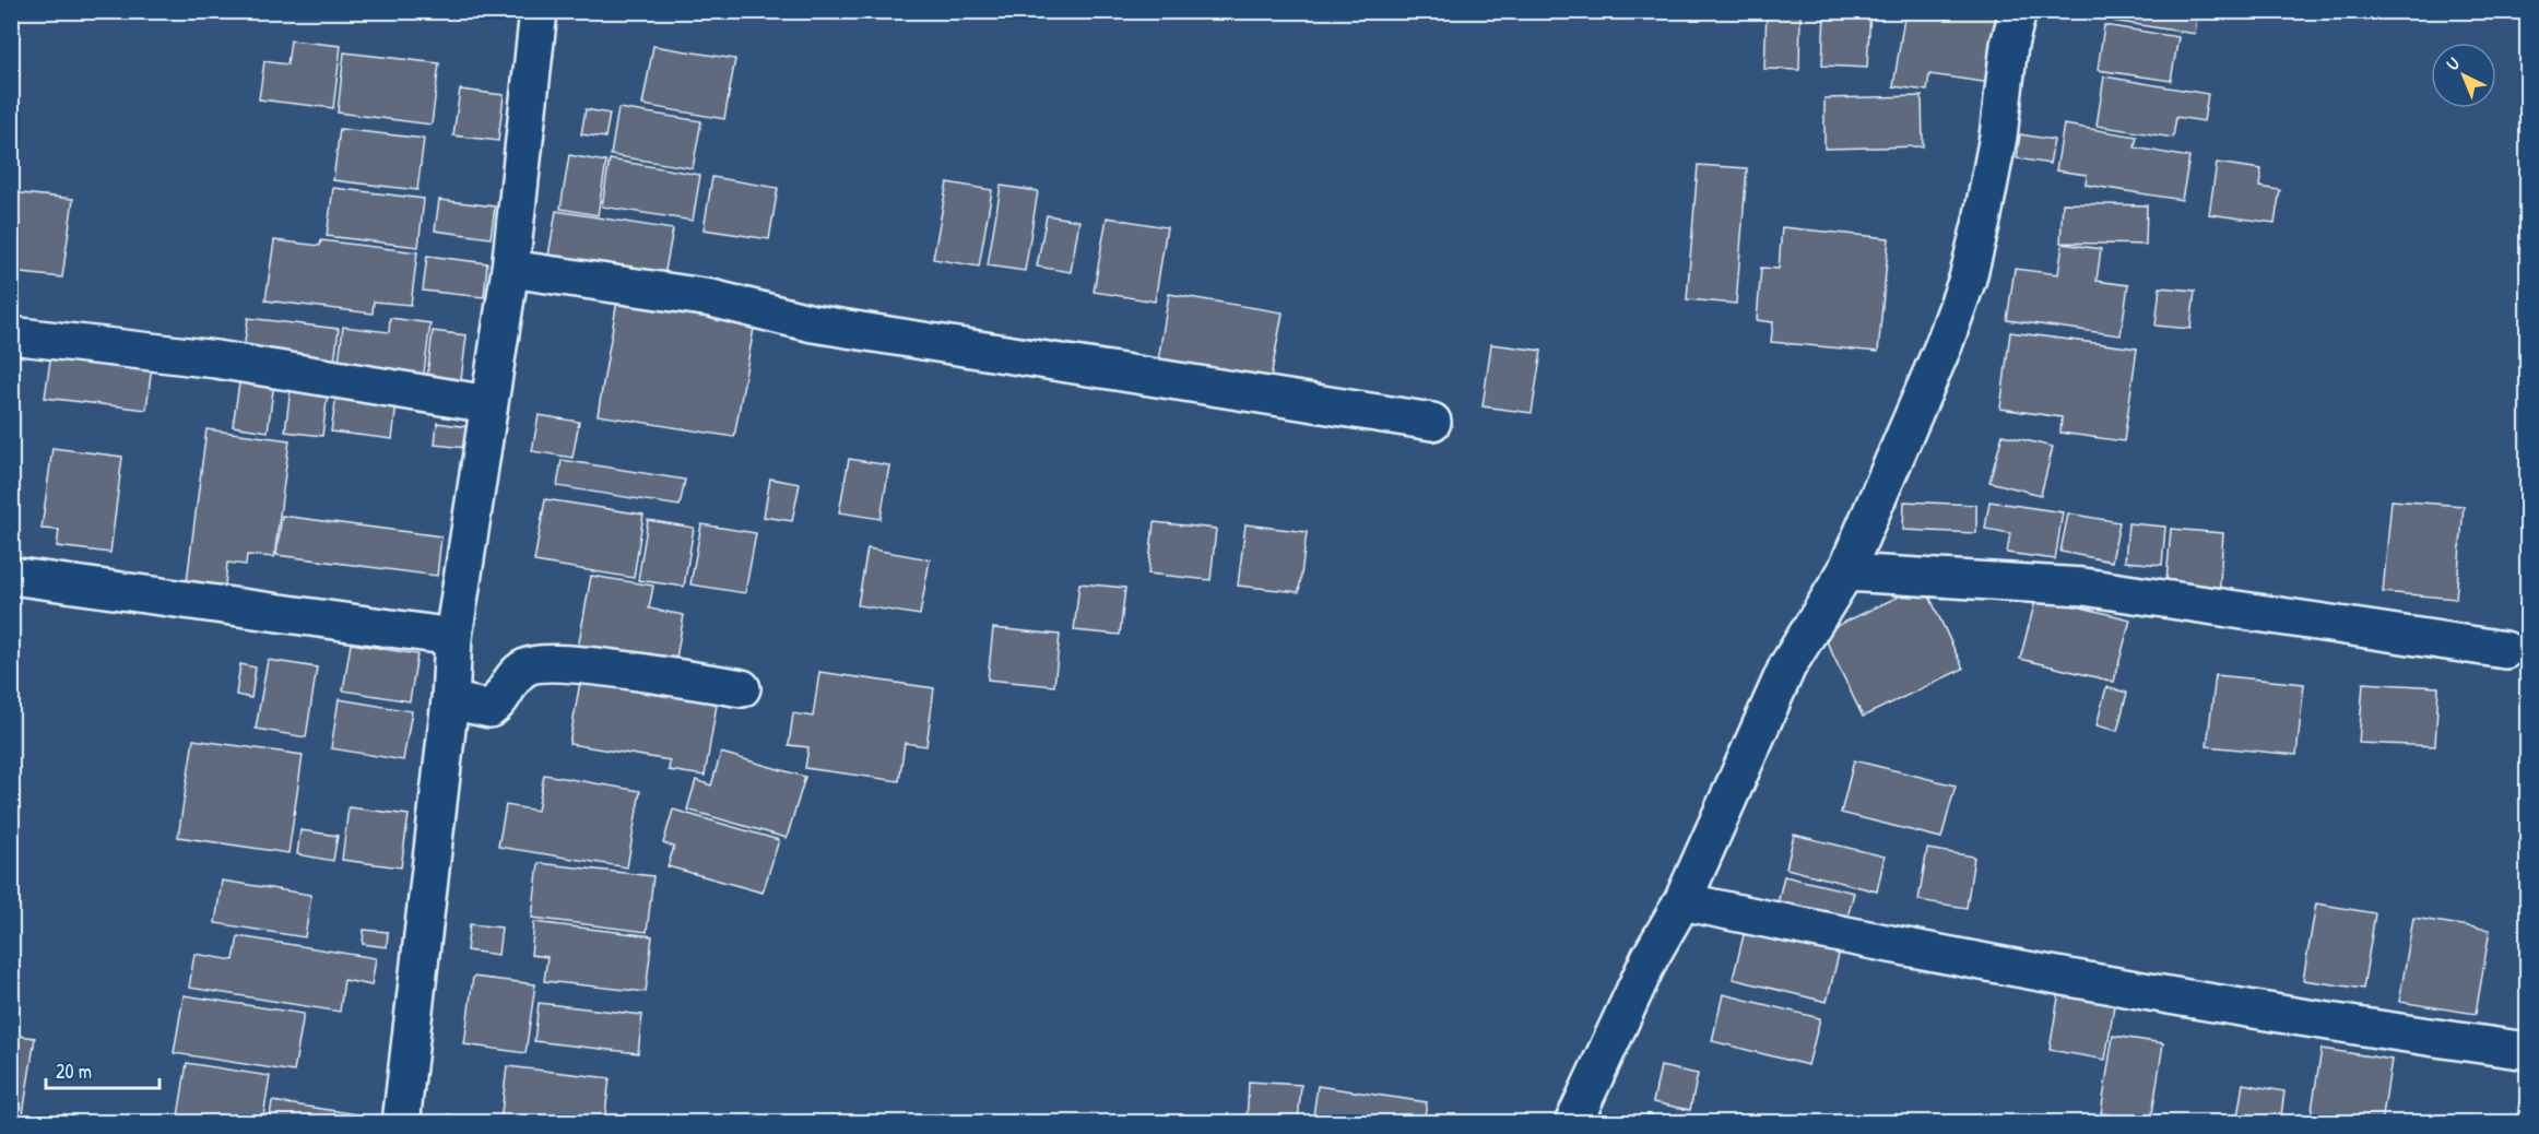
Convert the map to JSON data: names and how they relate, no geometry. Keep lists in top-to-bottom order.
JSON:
{
  "scale_bar": "20 m",
  "north": "top left"
}
